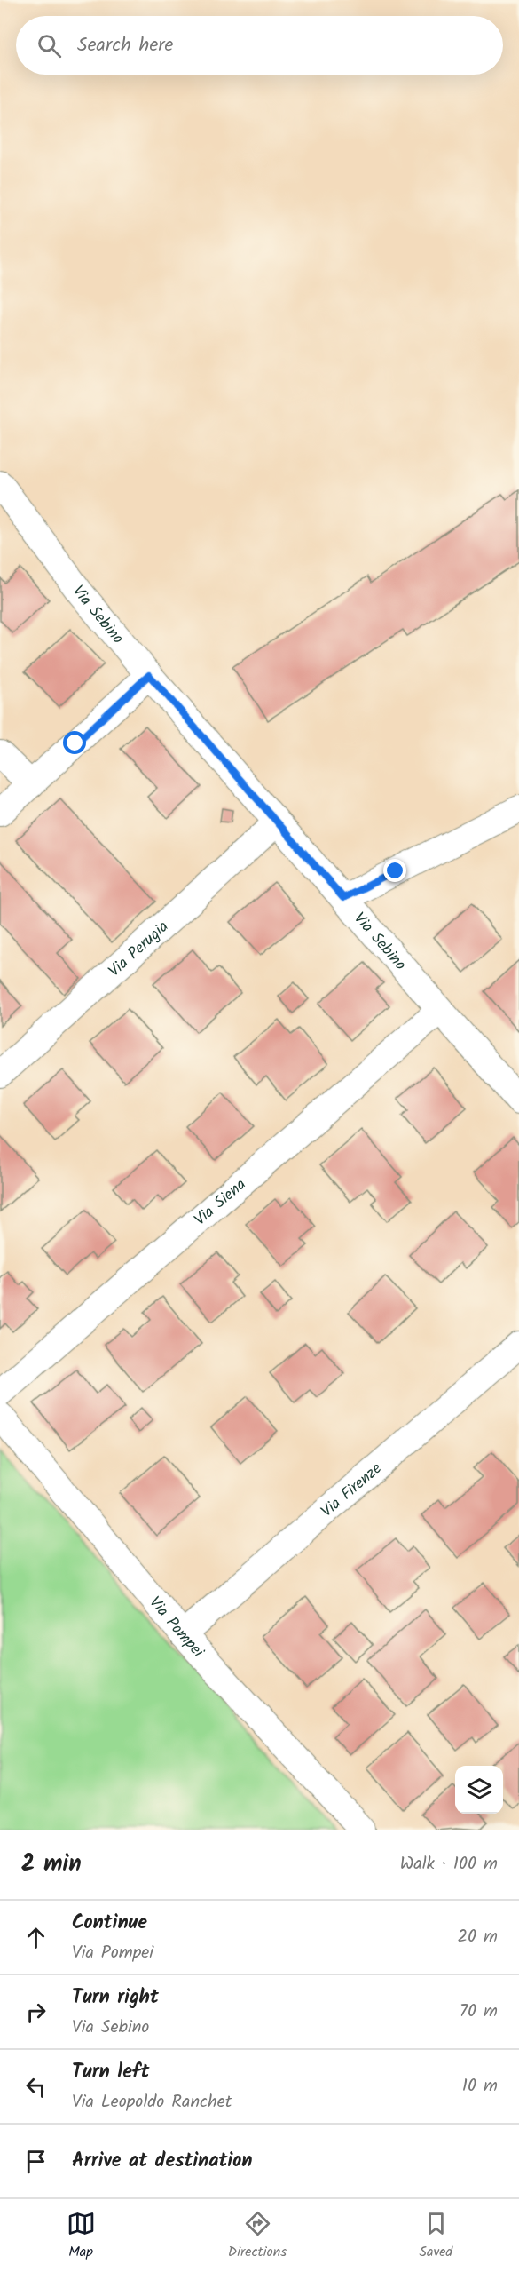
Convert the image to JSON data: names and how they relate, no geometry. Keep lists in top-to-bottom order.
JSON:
{
  "streets": {
    "street": [
      "Via Sebino",
      "Via Perugia",
      "Via Siena",
      "Via Firenze",
      "Via Pompei"
    ]
  },
  "crossings": [
    ["Via Sebino", "Via Perugia"],
    ["Via Sebino", "Via Siena"],
    ["Via Firenze", "Via Pompei"]
  ],
  "page": {
    "search": "Search here",
    "heading": ["2 min", "Walk · 100 m"],
    "list": [
      ["Continue", "Via Pompei", "20 m"],
      ["Turn right", "Via Sebino", "70 m"],
      ["Turn left", "Via Leopoldo Ranchet", "10 m"],
      "Arrive at destination"
    ],
    "nav": ["Map", "Directions", "Saved"]
  }
}
